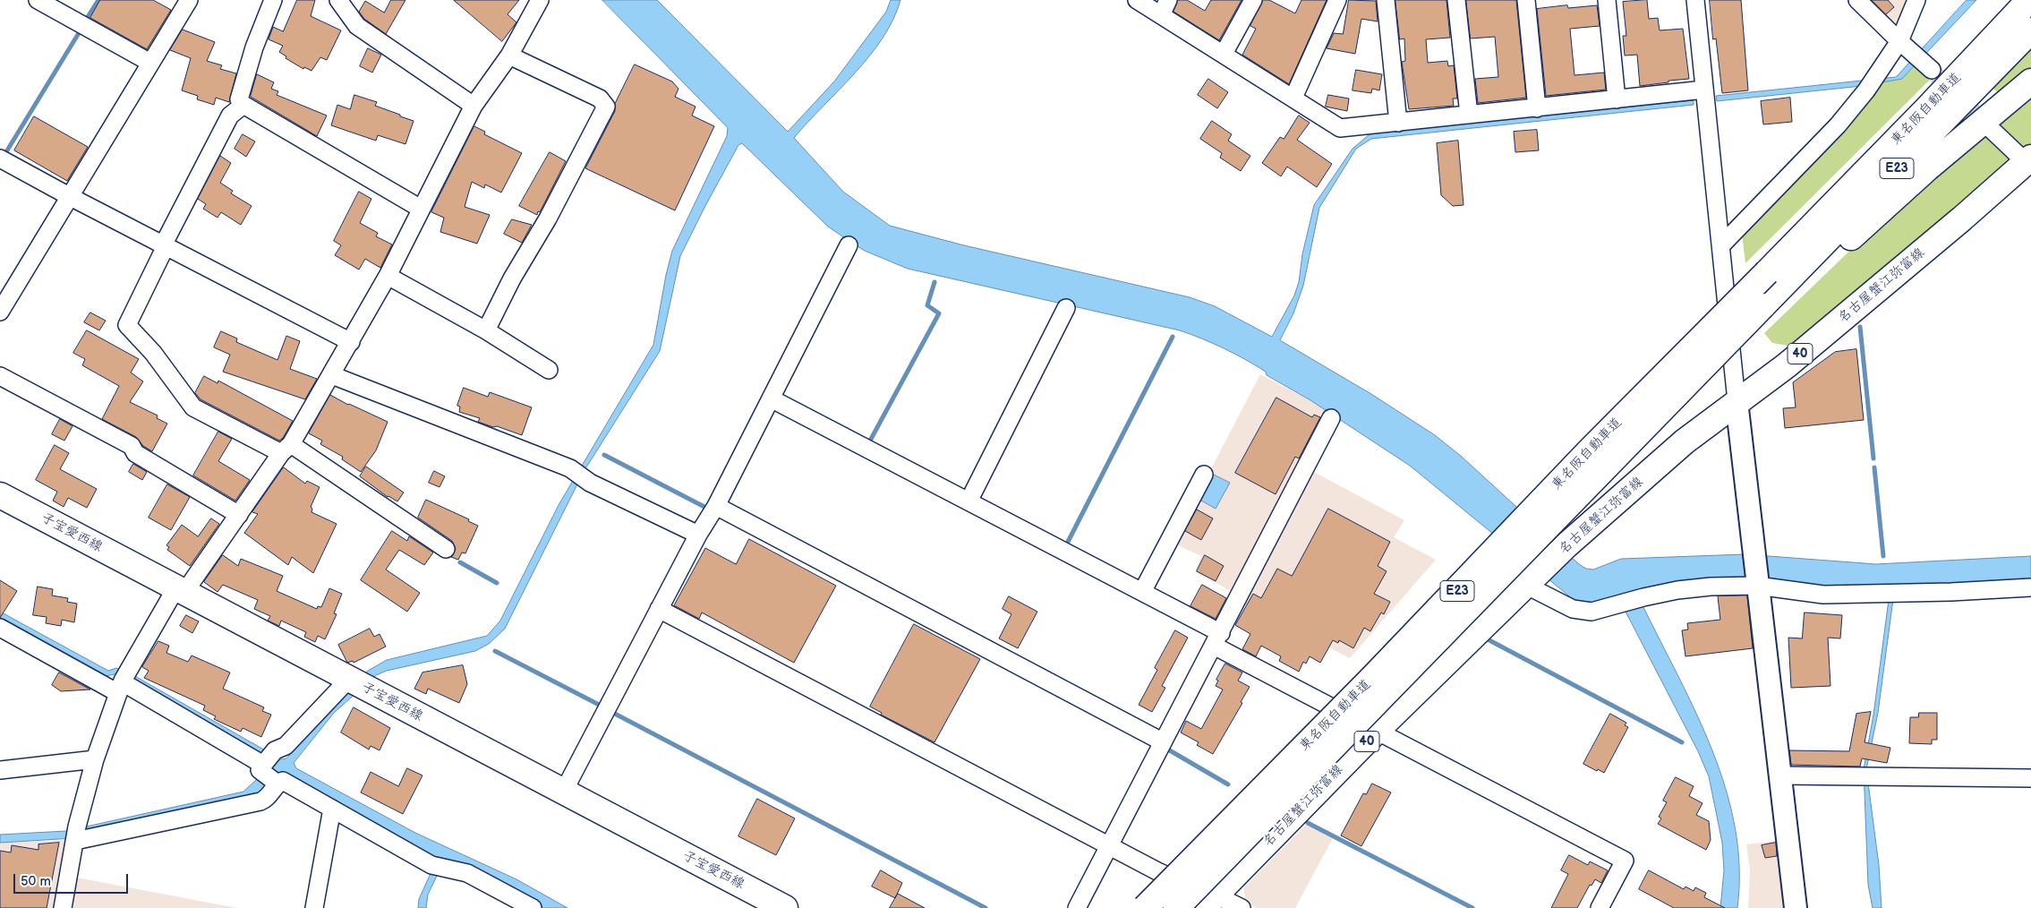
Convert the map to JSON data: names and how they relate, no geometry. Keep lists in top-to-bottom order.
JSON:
{
  "streets": {
    "main road": [
      "東名阪自動車道",
      "E23",
      "名古屋蟹江弥富線",
      "40",
      "子宝愛西線"
    ]
  },
  "scale_bar": "50 m"
}
